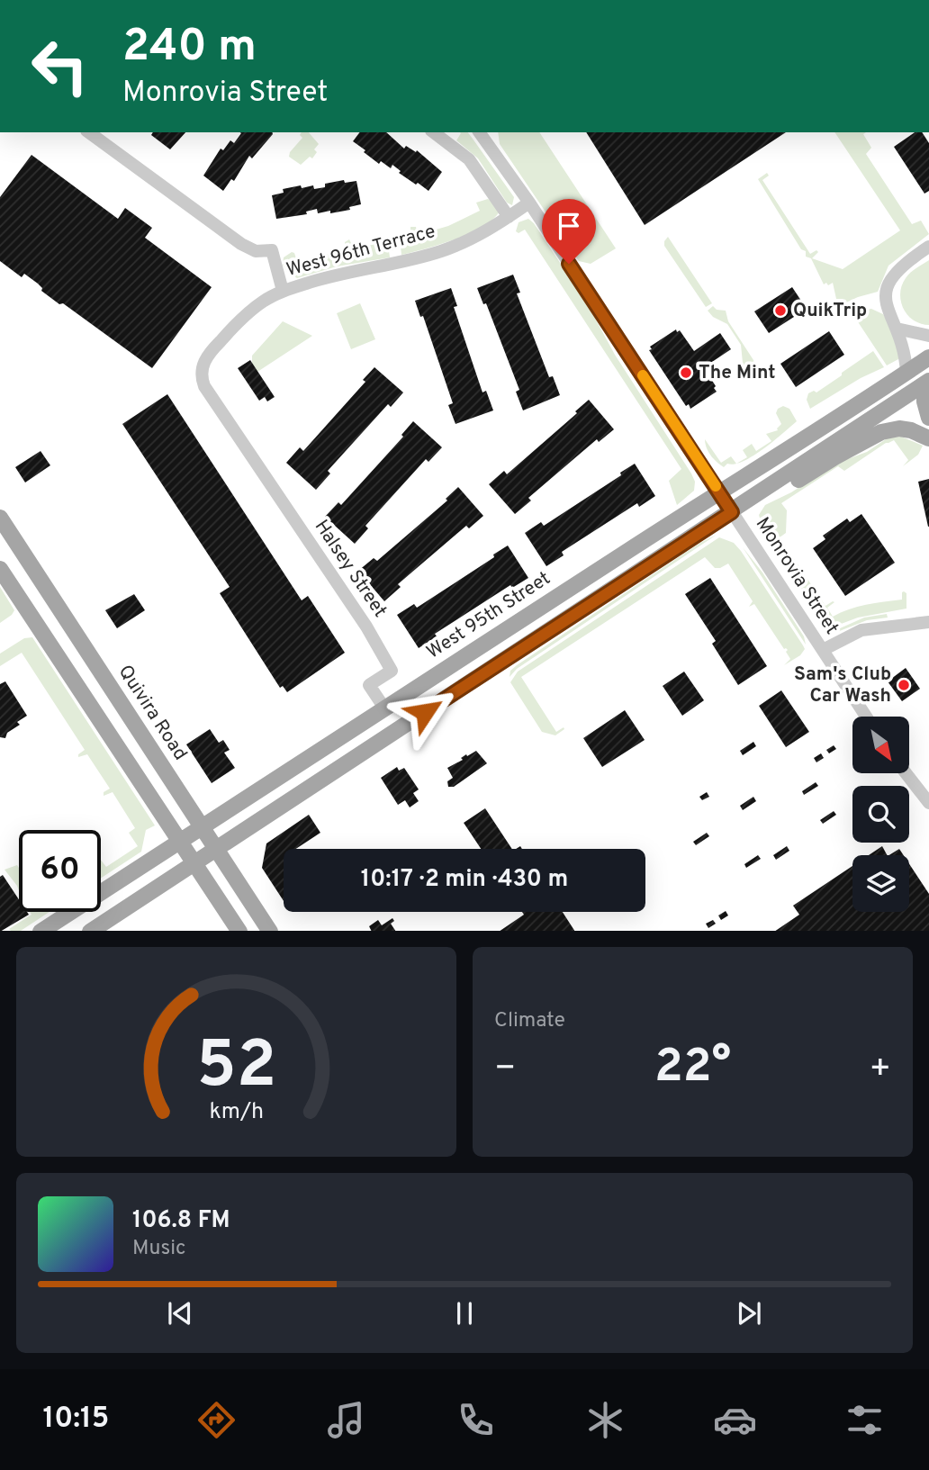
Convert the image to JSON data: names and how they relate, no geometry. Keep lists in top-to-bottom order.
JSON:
{
  "streets": {
    "main road": ["West 95th Street", "Quivira Road"],
    "street": ["West 96th Terrace", "Halsey Street", "Monrovia Street"]
  },
  "crossings": [
    ["West 96th Terrace", "Halsey Street"],
    ["West 96th Terrace", "Monrovia Street"],
    ["Halsey Street", "West 95th Street"],
    ["Monrovia Street", "West 95th Street"],
    ["West 95th Street", "Quivira Road"]
  ],
  "places": ["QuikTrip", "The Mint", "Sam's Club Car Wash"],
  "north": "bottom right",
  "page": {
    "turn": ["240 m", "Monrovia Street"],
    "limit": "60",
    "trip": "10:17 · 2 min · 430 m",
    "tile": "Climate",
    "heat": ["−", "22°", "+"],
    "song": ["106.8 FM", "Music"],
    "tabs": "10:15",
    "gauge": ["52", "km/h"]
  }
}
